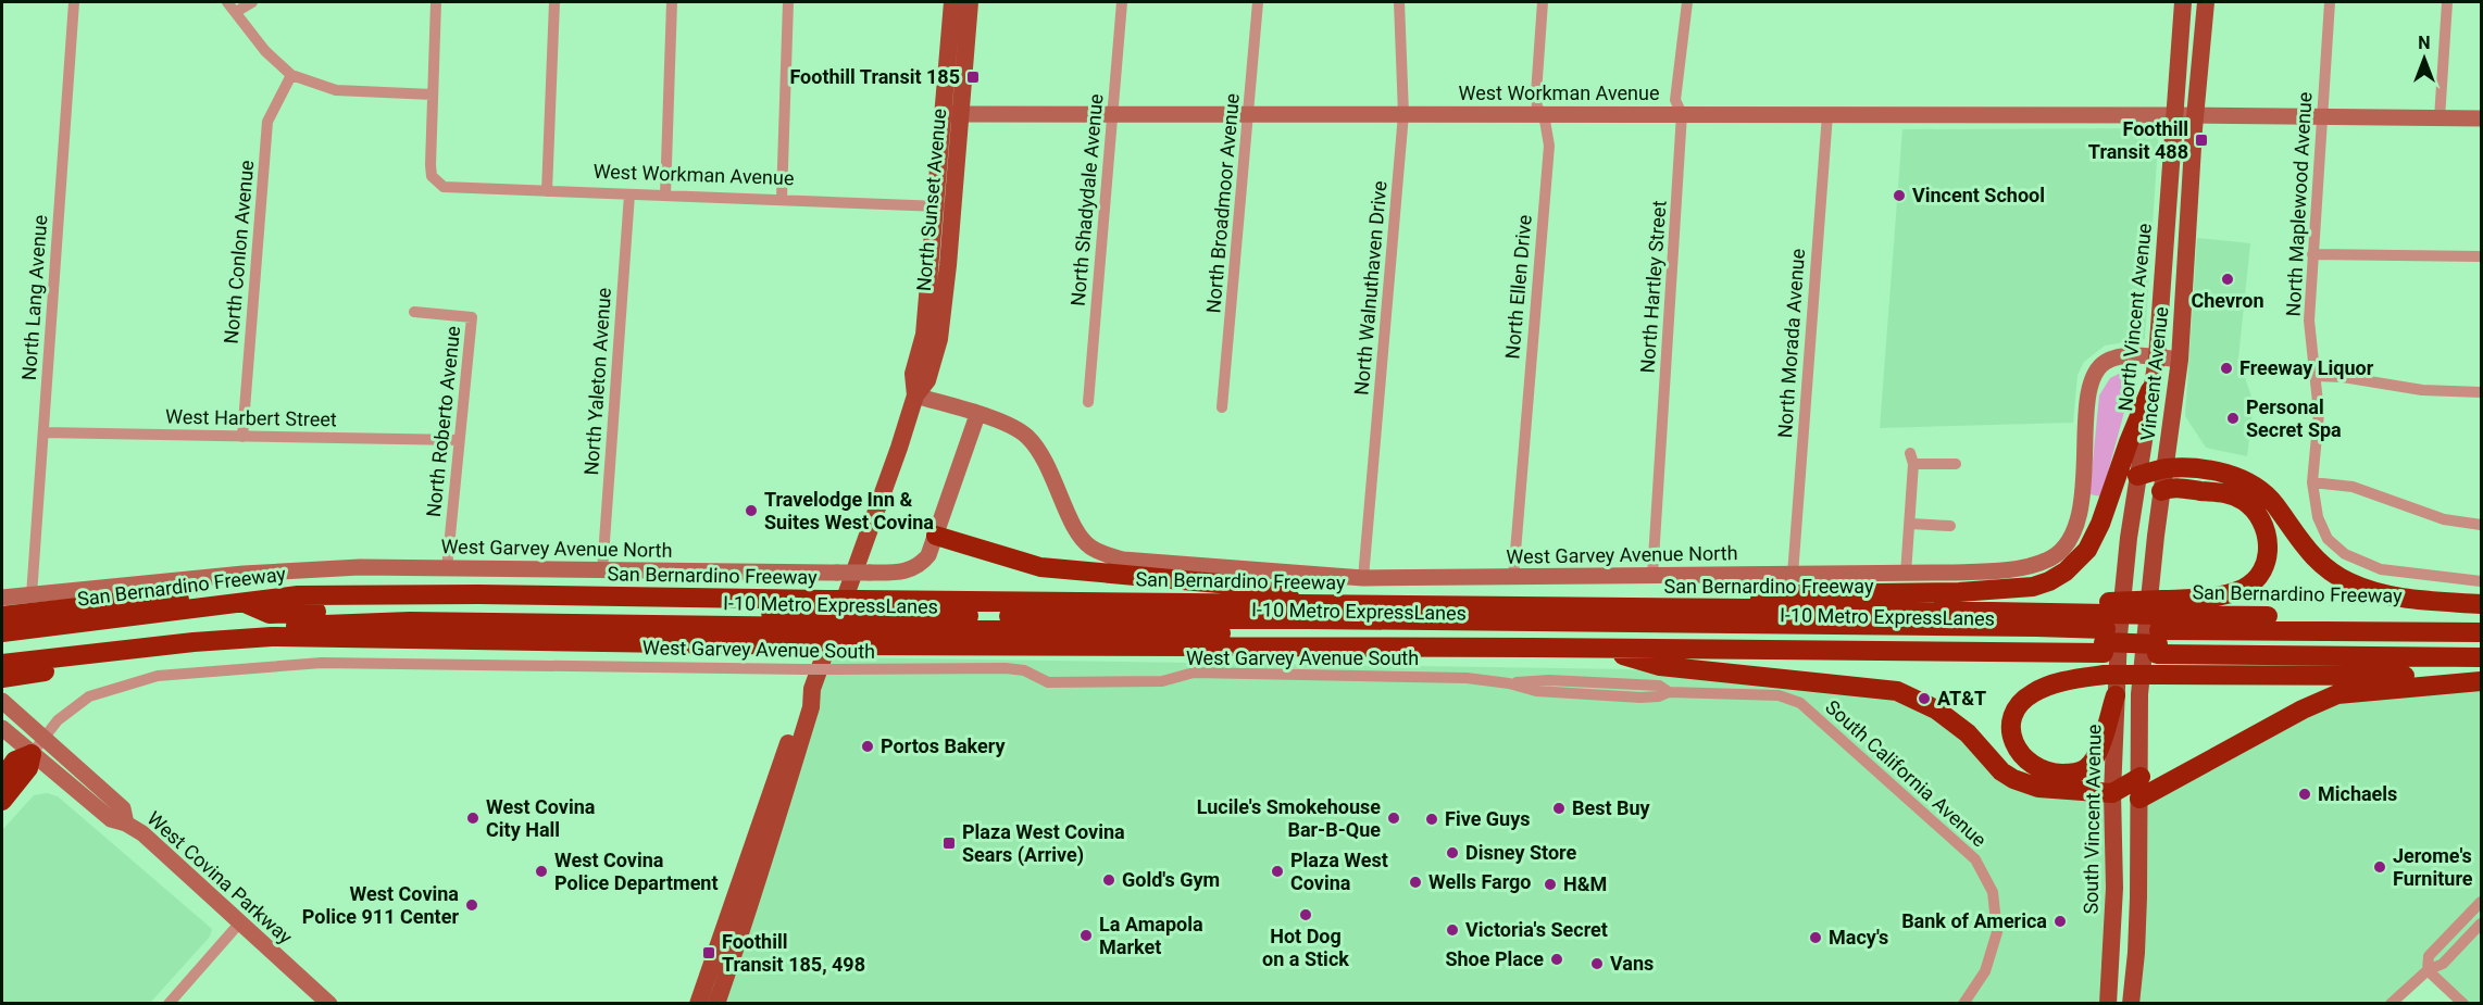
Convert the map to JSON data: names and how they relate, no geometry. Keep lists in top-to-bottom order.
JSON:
{
  "streets": {
    "highway": ["San Bernardino Freeway", "I-10 Metro ExpressLanes"],
    "main road": [
      "North Sunset Avenue",
      "North Vincent Avenue",
      "Vincent Avenue",
      "South Vincent Avenue"
    ],
    "street": [
      "West Workman Avenue",
      "North Shadydale Avenue",
      "North Broadmoor Avenue",
      "North Maplewood Avenue",
      "North Conlon Avenue",
      "North Ellen Drive",
      "North Hartley Street",
      "North Walnuthaven Drive",
      "North Lang Avenue",
      "North Morada Avenue",
      "North Yaleton Avenue",
      "West Harbert Street",
      "North Roberto Avenue",
      "West Garvey Avenue North",
      "West Garvey Avenue South",
      "South California Avenue",
      "West Covina Parkway"
    ]
  },
  "crossings": [
    ["West Workman Avenue", "North Sunset Avenue"],
    ["West Workman Avenue", "North Shadydale Avenue"],
    ["West Workman Avenue", "North Broadmoor Avenue"],
    ["West Workman Avenue", "North Maplewood Avenue"],
    ["West Workman Avenue", "North Ellen Drive"],
    ["West Workman Avenue", "North Hartley Street"],
    ["West Workman Avenue", "North Walnuthaven Drive"],
    ["West Workman Avenue", "North Vincent Avenue"],
    ["West Workman Avenue", "North Morada Avenue"],
    ["West Workman Avenue", "Vincent Avenue"],
    ["West Workman Avenue", "North Yaleton Avenue"],
    ["North Sunset Avenue", "West Garvey Avenue North"],
    ["North Sunset Avenue", "San Bernardino Freeway"],
    ["North Sunset Avenue", "I-10 Metro ExpressLanes"],
    ["North Conlon Avenue", "West Harbert Street"],
    ["North Ellen Drive", "West Garvey Avenue North"],
    ["North Hartley Street", "West Garvey Avenue North"],
    ["North Walnuthaven Drive", "West Garvey Avenue North"],
    ["North Lang Avenue", "West Harbert Street"],
    ["North Lang Avenue", "West Garvey Avenue North"],
    ["North Vincent Avenue", "West Garvey Avenue North"],
    ["North Vincent Avenue", "San Bernardino Freeway"],
    ["North Vincent Avenue", "I-10 Metro ExpressLanes"],
    ["North Vincent Avenue", "South Vincent Avenue"],
    ["North Morada Avenue", "West Garvey Avenue North"],
    ["Vincent Avenue", "West Garvey Avenue North"],
    ["Vincent Avenue", "San Bernardino Freeway"],
    ["North Yaleton Avenue", "West Garvey Avenue North"],
    ["West Harbert Street", "North Roberto Avenue"],
    ["North Roberto Avenue", "West Garvey Avenue North"],
    ["San Bernardino Freeway", "I-10 Metro ExpressLanes"],
    ["San Bernardino Freeway", "South Vincent Avenue"],
    ["I-10 Metro ExpressLanes", "South Vincent Avenue"],
    ["West Garvey Avenue South", "South California Avenue"],
    ["West Garvey Avenue South", "West Covina Parkway"]
  ],
  "places": {
    "transit": [
      "Foothill Transit 185",
      "Foothill Transit 488",
      "Plaza West Covina Sears (Arrive)",
      "Foothill Transit 185, 498"
    ],
    "other": [
      "Vincent School",
      "Chevron",
      "Freeway Liquor",
      "Personal Secret Spa",
      "Travelodge Inn & Suites West Covina",
      "AT&T",
      "Portos Bakery",
      "Michaels",
      "Best Buy",
      "West Covina City Hall",
      "Lucile's Smokehouse Bar-B-Que",
      "Five Guys",
      "Disney Store",
      "Jerome's Furniture",
      "West Covina Police Department",
      "Plaza West Covina",
      "Gold's Gym",
      "Wells Fargo",
      "H&M",
      "West Covina Police 911 Center",
      "Hot Dog on a Stick",
      "Bank of America",
      "Victoria's Secret",
      "La Amapola Market",
      "Macy's",
      "Shoe Place",
      "Vans"
    ]
  },
  "north": "top"
}
